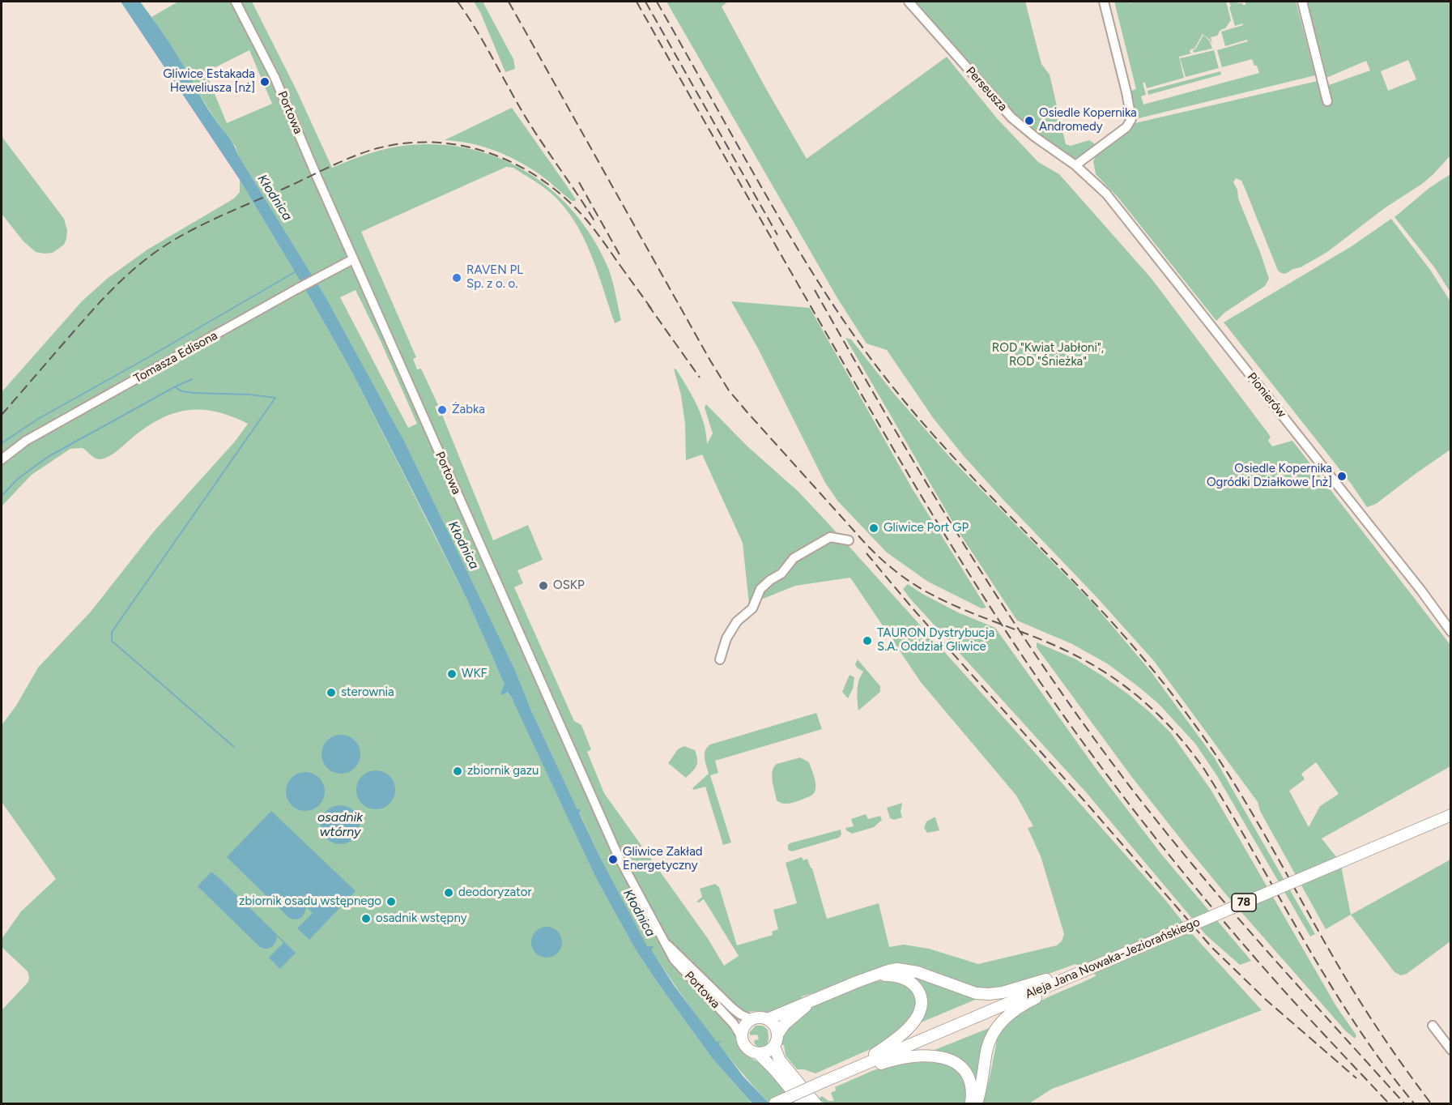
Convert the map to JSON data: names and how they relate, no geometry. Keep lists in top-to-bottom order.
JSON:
{
  "streets": {
    "main road": ["78", "Aleja Jana Nowaka-Jeziorańskiego"],
    "street": [
      "Perseusza",
      "Portowa",
      "Tomasza Edisona",
      "Pionierów"
    ]
  },
  "crossings": [
    ["Perseusza", "Pionierów"],
    ["Portowa", "Tomasza Edisona"]
  ],
  "water": ["Kłodnica", "osadnik wtórny"],
  "parks": ["ROD \"Kwiat Jabłoni\", ROD \"Śnieżka\""],
  "places": [
    "Gliwice Estakada Heweliusza [nż]",
    "Osiedle Kopernika Andromedy",
    "RAVEN PL Sp. z o. o.",
    "Żabka",
    "Osiedle Kopernika Ogródki Działkowe [nż]",
    "Gliwice Port GP",
    "OSKP",
    "TAURON Dystrybucja S.A. Oddział Gliwice",
    "WKF",
    "sterownia",
    "zbiornik gazu",
    "Gliwice Zakład Energetyczny",
    "deodoryzator",
    "zbiornik osadu wstępnego",
    "osadnik wstępny"
  ]
}
